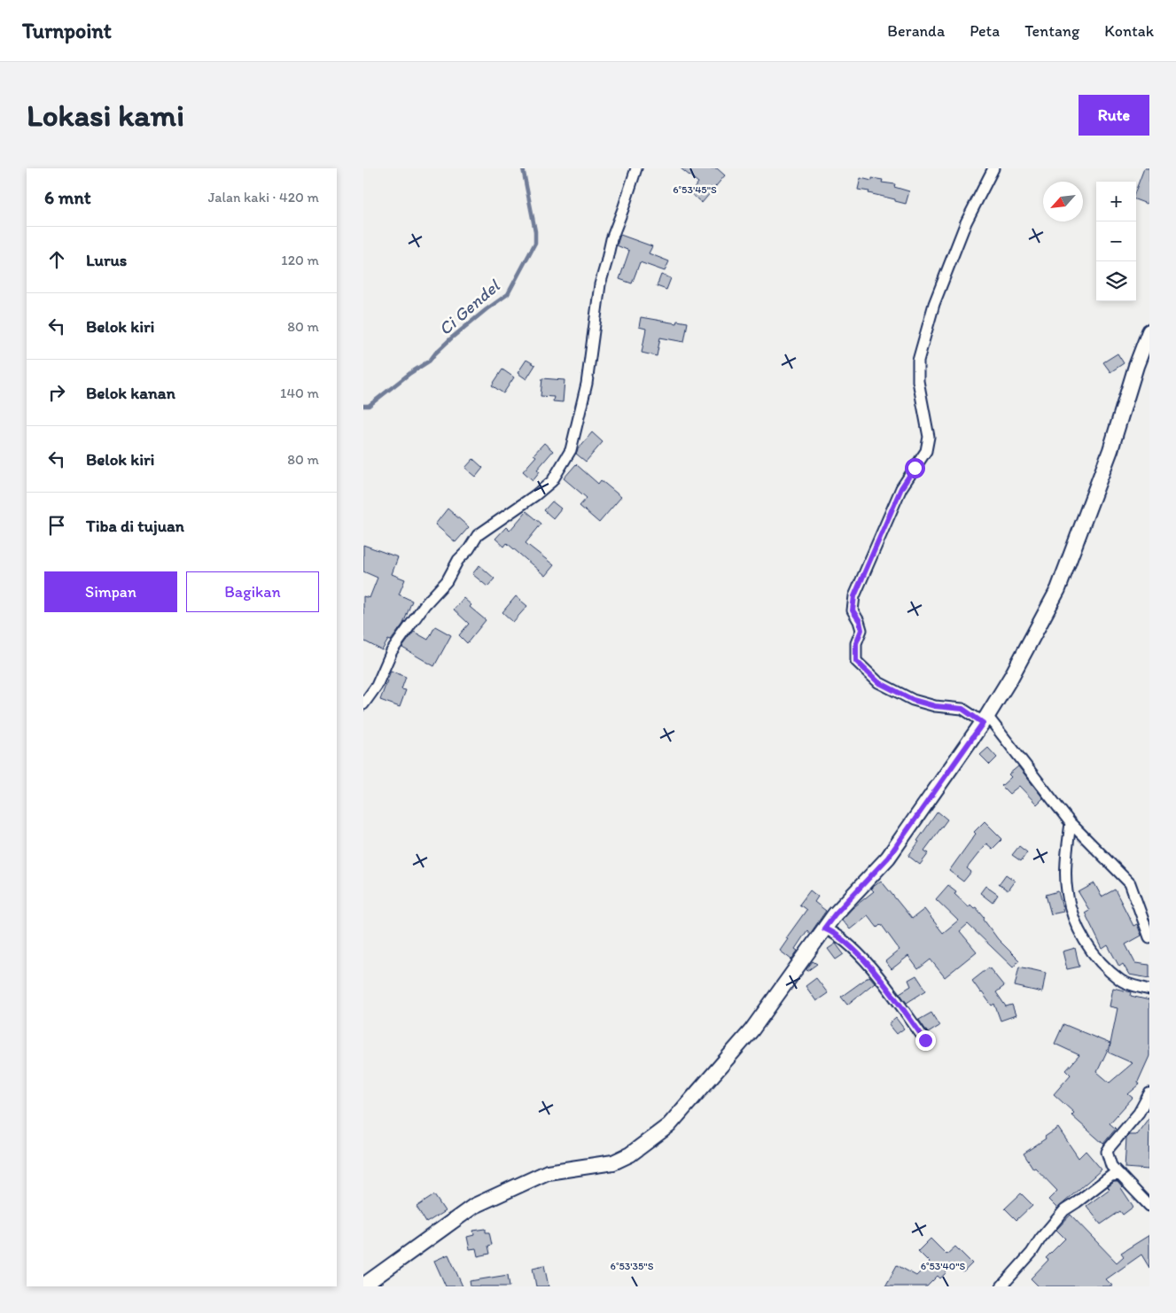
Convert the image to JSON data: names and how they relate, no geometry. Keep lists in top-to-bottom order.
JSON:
{
  "water": ["Ci Gendel"],
  "north": "bottom left",
  "page": {
    "header": "Turnpoint",
    "nav": [
      "Beranda",
      "Peta",
      "Tentang",
      "Kontak"
    ],
    "buttons": [
      "Rute",
      ["Simpan", "Bagikan"]
    ],
    "title": "Lokasi kami",
    "heading": ["6 mnt", "Jalan kaki · 420 m"],
    "map_buttons": ["+", "−"],
    "list": [
      ["Lurus", "120 m"],
      ["Belok kiri", "80 m"],
      ["Belok kanan", "140 m"],
      ["Belok kiri", "80 m"],
      "Tiba di tujuan"
    ]
  },
  "coordinates": ["6°53'45\"S", "6°53'35\"S", "6°53'40\"S"]
}
